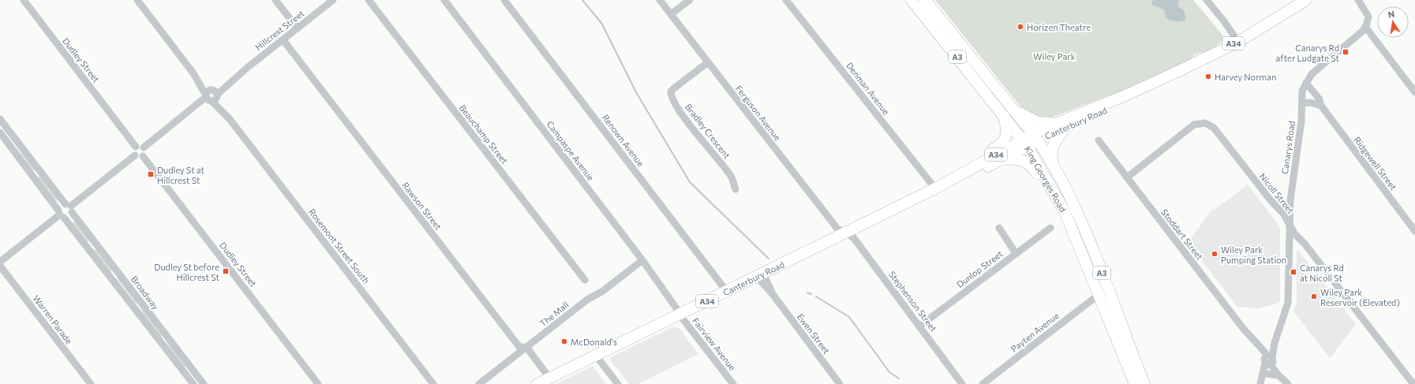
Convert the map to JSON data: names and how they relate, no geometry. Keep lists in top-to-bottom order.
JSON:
{
  "streets": {
    "highway": [
      "A34",
      "A3",
      "Canterbury Road",
      "King Georges Road"
    ],
    "street": [
      "Hillcrest Street",
      "Dudley Street",
      "Denman Avenue",
      "Ferguson Avenue",
      "Bradley Crescent",
      "Beauchamp Street",
      "Renown Avenue",
      "Canarys Road",
      "Campaspe Avenue",
      "Ridgewell Street",
      "Nicoll Street",
      "Rawson Street",
      "Stoddart Street",
      "Rosemont Street South",
      "Dunlop Street",
      "Broadway",
      "Stephenson Street",
      "The Mall",
      "Warren Parade",
      "Payten Avenue",
      "Ewen Street",
      "Fairview Avenue"
    ]
  },
  "crossings": [
    ["Hillcrest Street", "Dudley Street"],
    ["Hillcrest Street", "Rawson Street"],
    ["Hillcrest Street", "Rosemont Street South"],
    ["Denman Avenue", "Canterbury Road"],
    ["Ferguson Avenue", "Canterbury Road"],
    ["Ferguson Avenue", "Bradley Crescent"],
    ["Ferguson Avenue", "Stephenson Street"],
    ["Canterbury Road", "Renown Avenue"],
    ["Canterbury Road", "Campaspe Avenue"],
    ["Canterbury Road", "King Georges Road"],
    ["Canterbury Road", "Rawson Street"],
    ["Canterbury Road", "Stephenson Street"],
    ["Canterbury Road", "Ewen Street"],
    ["Canterbury Road", "Fairview Avenue"],
    ["Canarys Road", "Ridgewell Street"],
    ["Canarys Road", "Nicoll Street"],
    ["Canarys Road", "Stoddart Street"],
    ["Campaspe Avenue", "The Mall"],
    ["Campaspe Avenue", "Fairview Avenue"],
    ["King Georges Road", "Payten Avenue"],
    ["Nicoll Street", "Stoddart Street"],
    ["Rawson Street", "The Mall"],
    ["Dunlop Street", "Stephenson Street"]
  ],
  "parks": ["Wiley Park"],
  "places": {
    "other": [
      "Horizen Theatre",
      "Harvey Norman",
      "Wiley Park Pumping Station",
      "Wiley Park Reservoir (Elevated)",
      "McDonald's"
    ],
    "transit": [
      "Canarys Rd after Ludgate St",
      "Dudley St at Hillcrest St",
      "Dudley St before Hillcrest St",
      "Canarys Rd at Nicoll St"
    ]
  },
  "north": "top"
}
